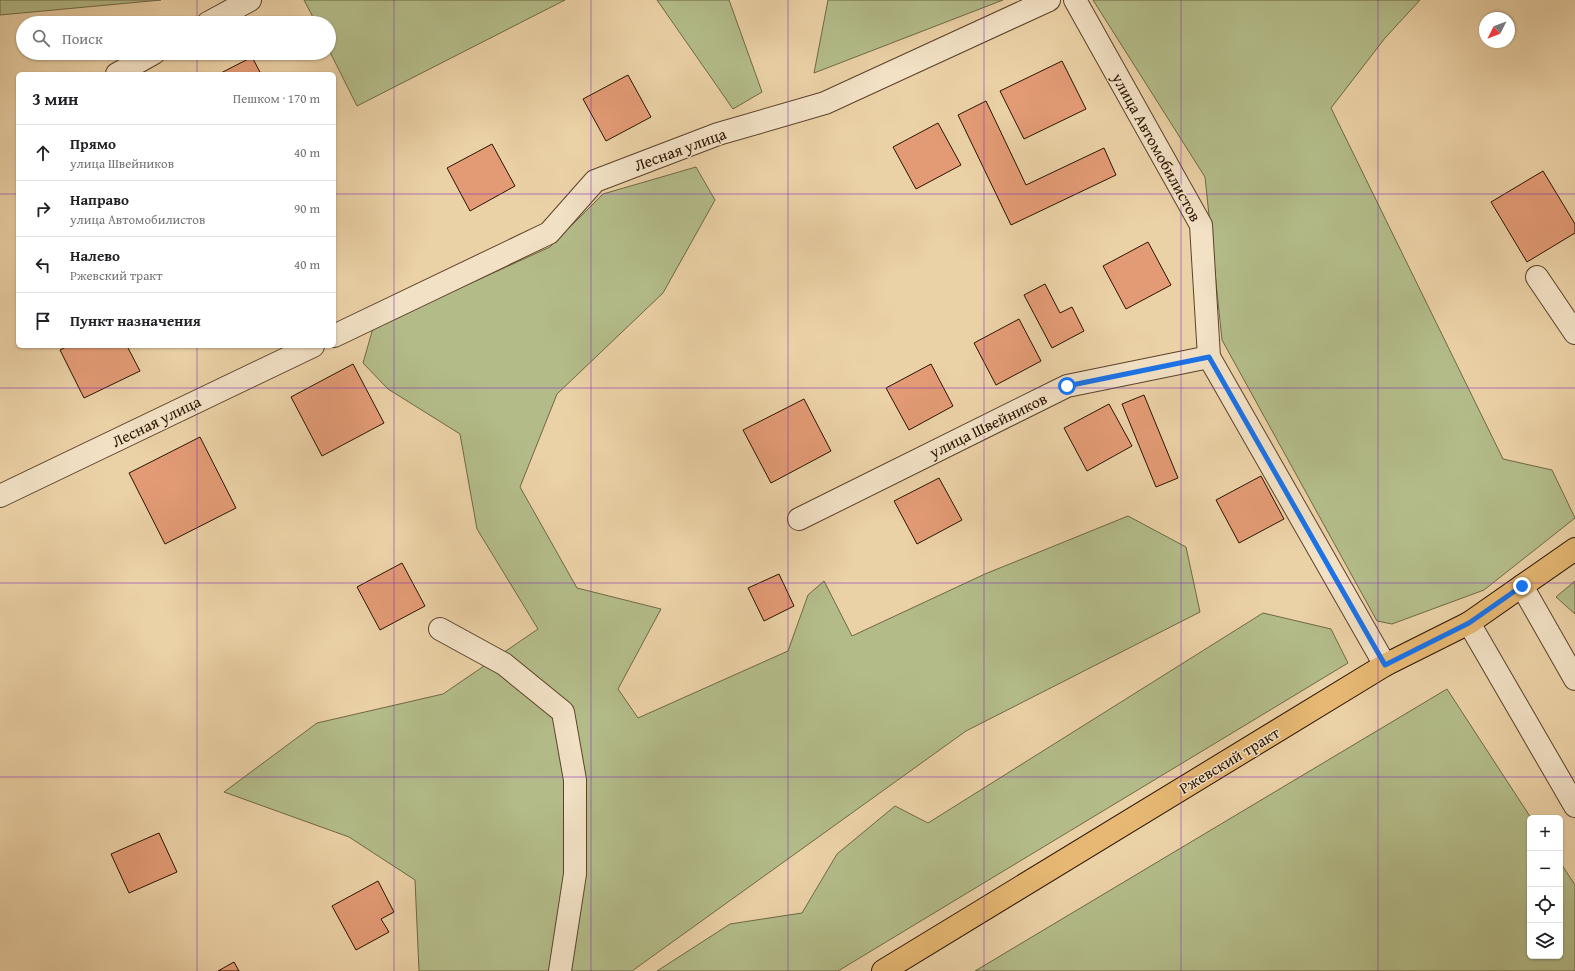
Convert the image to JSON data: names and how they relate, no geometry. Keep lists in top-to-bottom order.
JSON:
{
  "streets": {
    "main road": ["Ржевский тракт"],
    "street": ["улица Автомобилистов", "Лесная улица", "улица Швейников"]
  },
  "crossings": [
    ["улица Автомобилистов", "улица Швейников"],
    ["улица Автомобилистов", "Ржевский тракт"]
  ],
  "north": "bottom left",
  "page": {
    "search": "Поиск",
    "heading": ["3 мин", "Пешком · 170 m"],
    "list": [
      ["Прямо", "улица Швейников", "40 m"],
      ["Направо", "улица Автомобилистов", "90 m"],
      ["Налево", "Ржевский тракт", "40 m"],
      "Пункт назначения"
    ],
    "map_buttons": ["+", "−"]
  }
}
